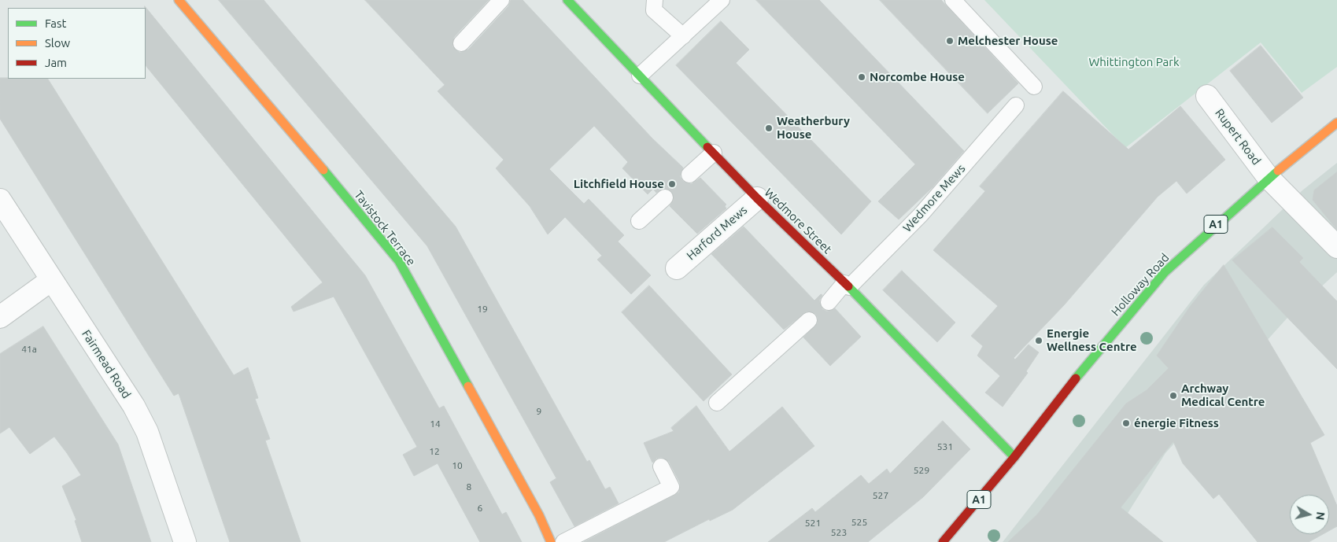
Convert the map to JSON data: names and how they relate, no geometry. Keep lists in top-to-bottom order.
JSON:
{
  "streets": {
    "main road": [
      "Wedmore Street",
      "A1",
      "Tavistock Terrace",
      "Holloway Road"
    ],
    "street": ["Rupert Road", "Harford Mews", "Fairmead Road"],
    "lane": ["Wedmore Mews"]
  },
  "crossings": [
    ["Rupert Road", "Holloway Road"],
    ["Wedmore Mews", "Wedmore Street"],
    ["Wedmore Street", "Harford Mews"],
    ["Wedmore Street", "Holloway Road"]
  ],
  "parks": ["Whittington Park"],
  "places": [
    "Melchester House",
    "Norcombe House",
    "Weatherbury House",
    "Litchfield House",
    "Energie Wellness Centre",
    "Archway Medical Centre",
    "énergie Fitness"
  ],
  "house_numbers": [
    "19",
    "41a",
    "9",
    "14",
    "531",
    "12",
    "10",
    "529",
    "8",
    "527",
    "6",
    "525",
    "521",
    "523"
  ],
  "legend": ["Fast", "Slow", "Jam"],
  "north": "right"
}
